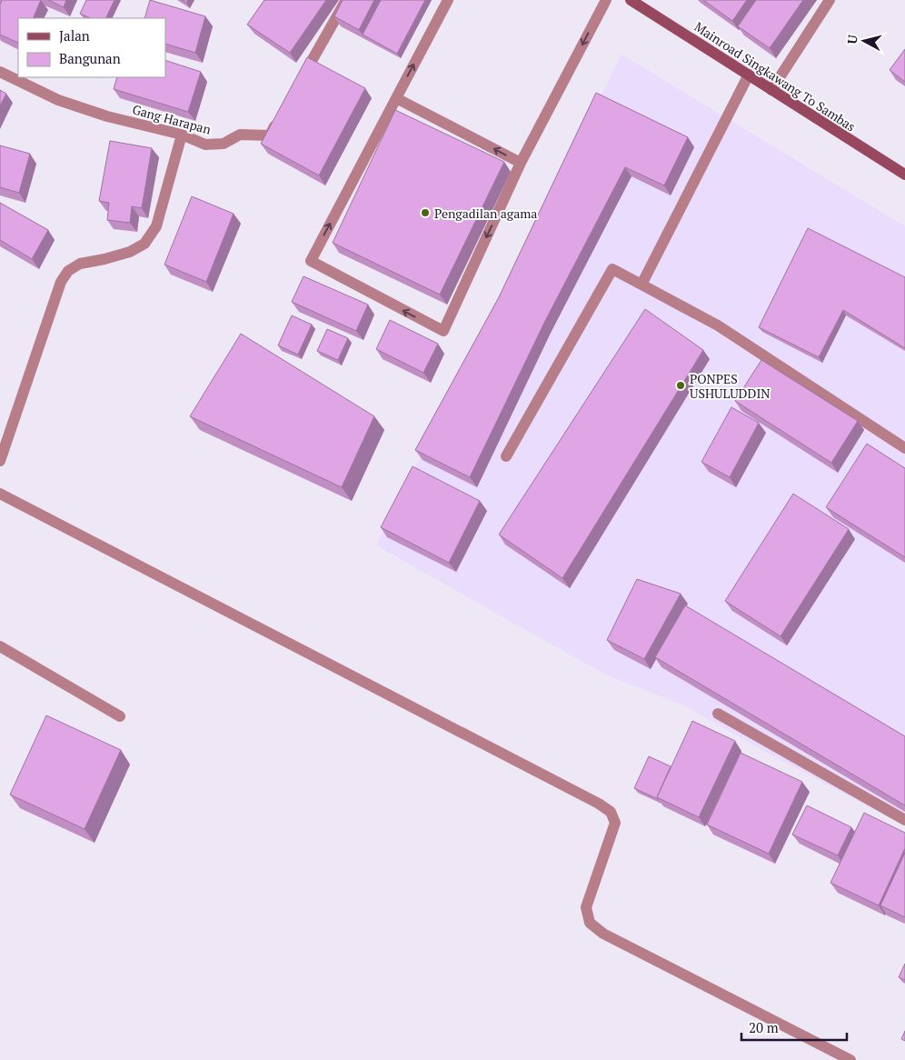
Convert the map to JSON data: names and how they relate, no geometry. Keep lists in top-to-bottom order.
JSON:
{
  "streets": {
    "street": ["Mainroad Singkawang To Sambas", "Gang Harapan"]
  },
  "places": ["Pengadilan agama", "PONPES USHULUDDIN"],
  "legend": ["Jalan", "Bangunan"],
  "scale_bar": "20 m",
  "north": "left"
}
